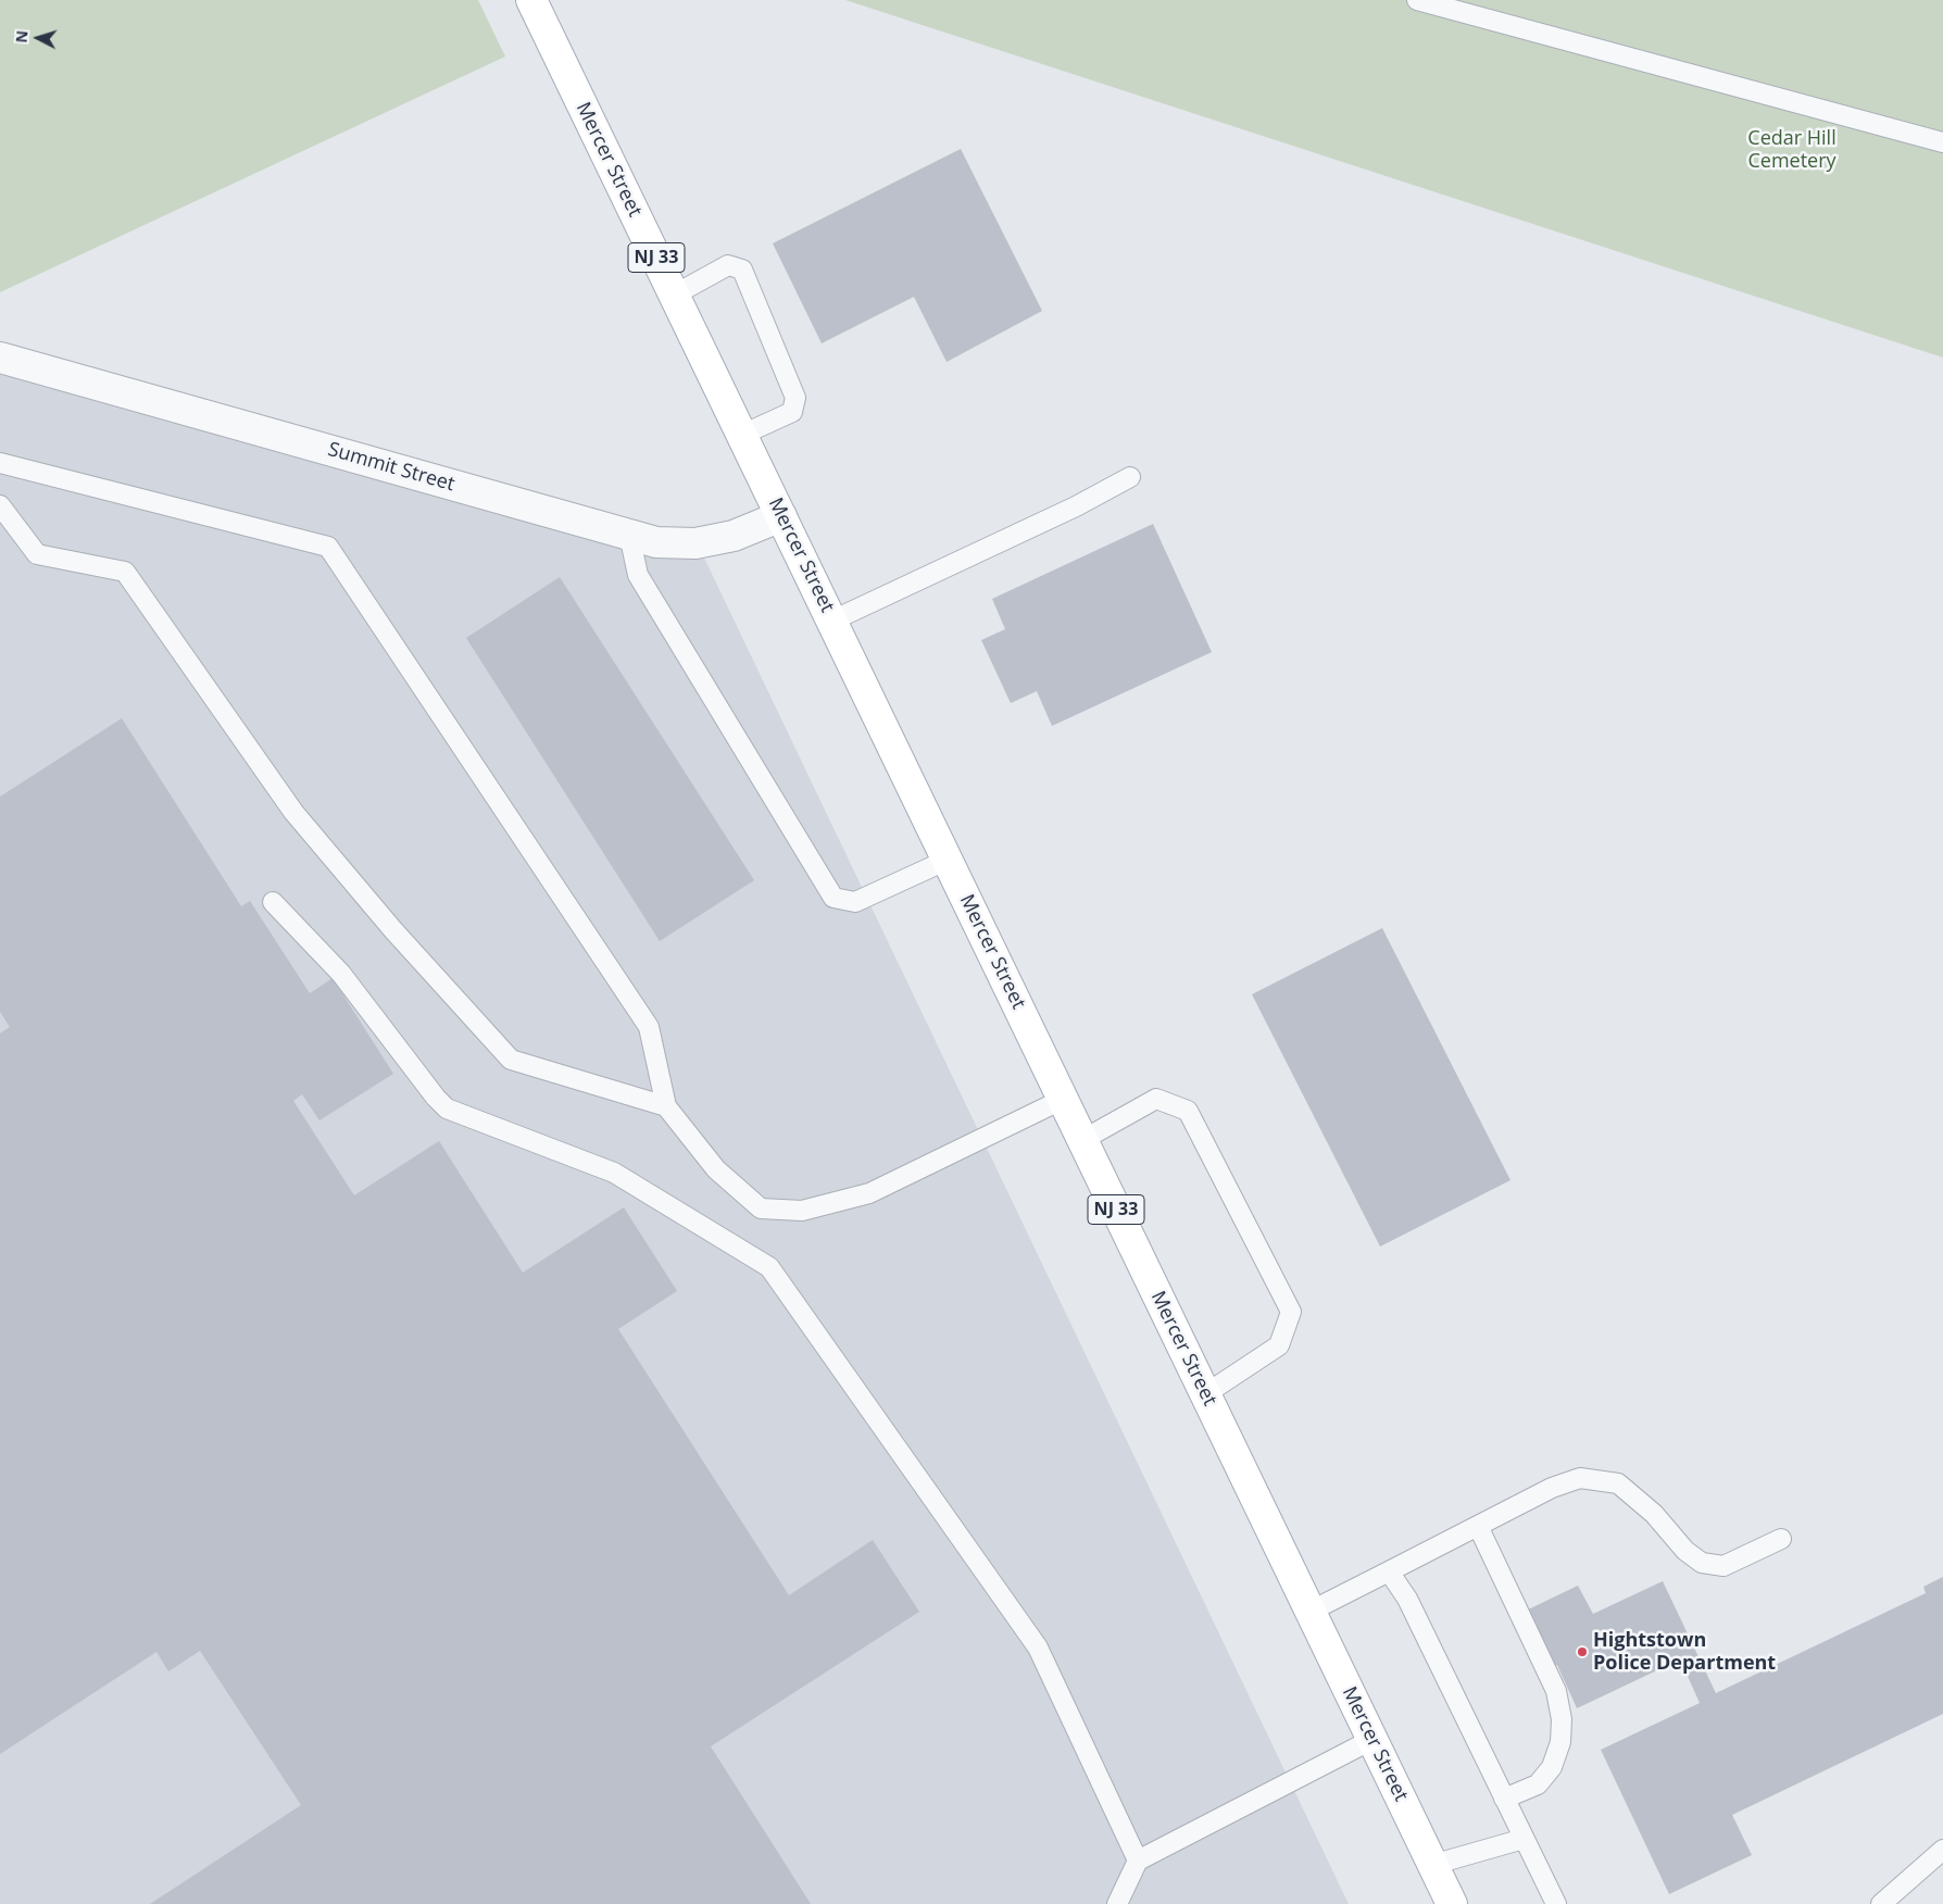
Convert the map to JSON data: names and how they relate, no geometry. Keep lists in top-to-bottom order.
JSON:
{
  "streets": {
    "main road": ["Mercer Street", "NJ 33"],
    "street": ["Summit Street"]
  },
  "crossings": [
    ["Mercer Street", "Summit Street"]
  ],
  "parks": ["Cedar Hill Cemetery"],
  "places": ["Hightstown Police Department"],
  "north": "left"
}
